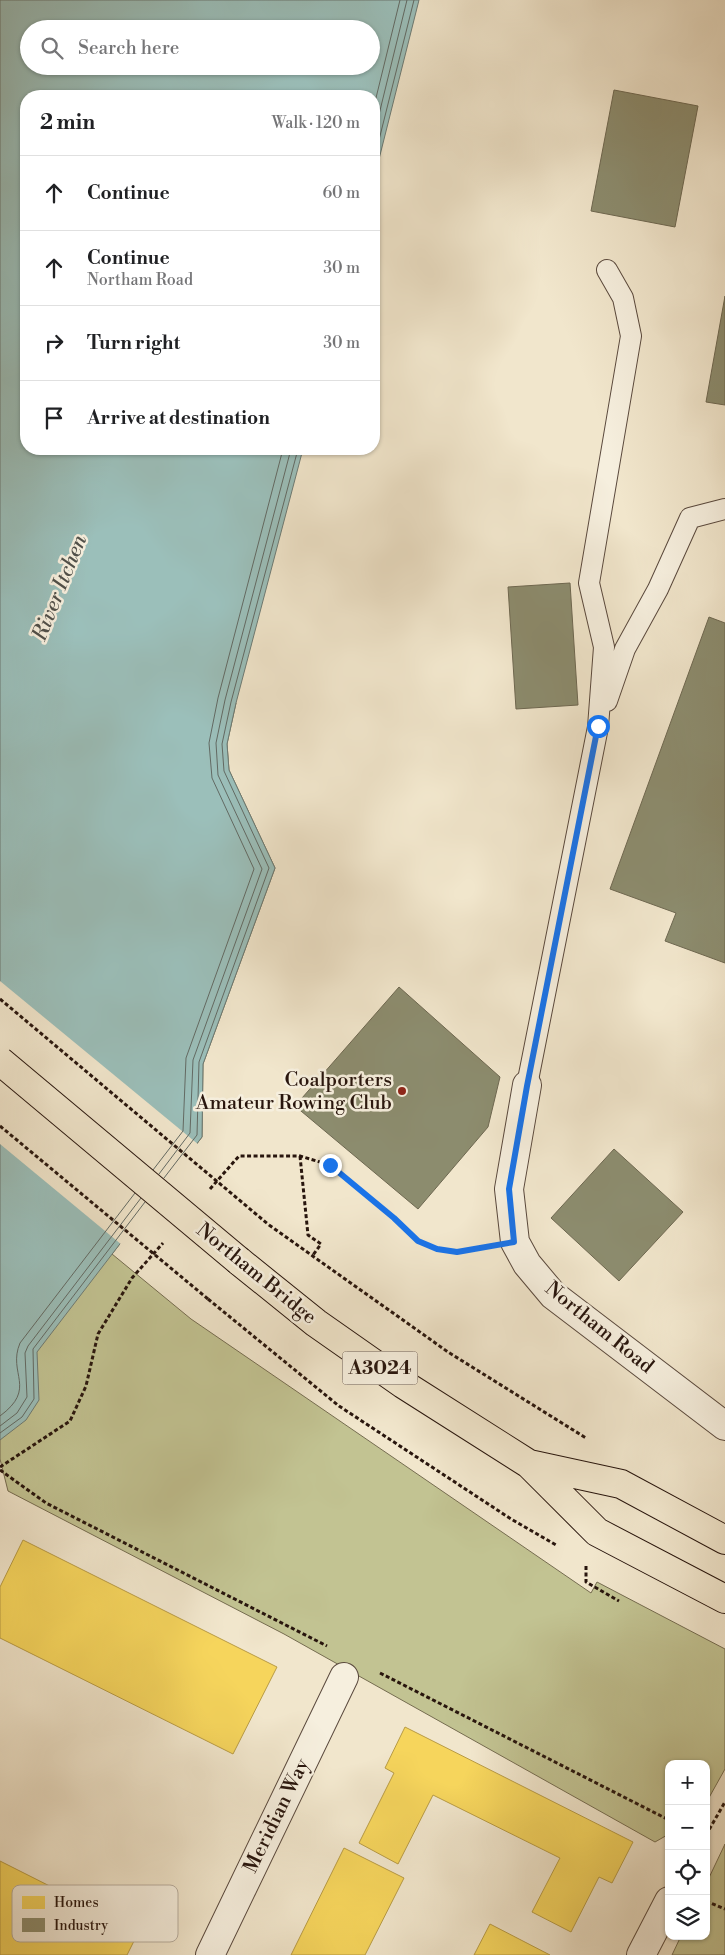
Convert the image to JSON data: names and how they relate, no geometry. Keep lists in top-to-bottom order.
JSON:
{
  "streets": {
    "main road": ["Northam Bridge", "A3024"],
    "street": ["Northam Road", "Meridian Way"]
  },
  "water": ["River Itchen"],
  "places": ["Coalporters Amateur Rowing Club"],
  "legend": ["Homes", "Industry"],
  "page": {
    "search": "Search here",
    "heading": ["2 min", "Walk · 120 m"],
    "list": [
      ["Continue", "60 m"],
      ["Continue", "Northam Road", "30 m"],
      ["Turn right", "30 m"],
      "Arrive at destination"
    ],
    "map_buttons": ["+", "−"]
  }
}
